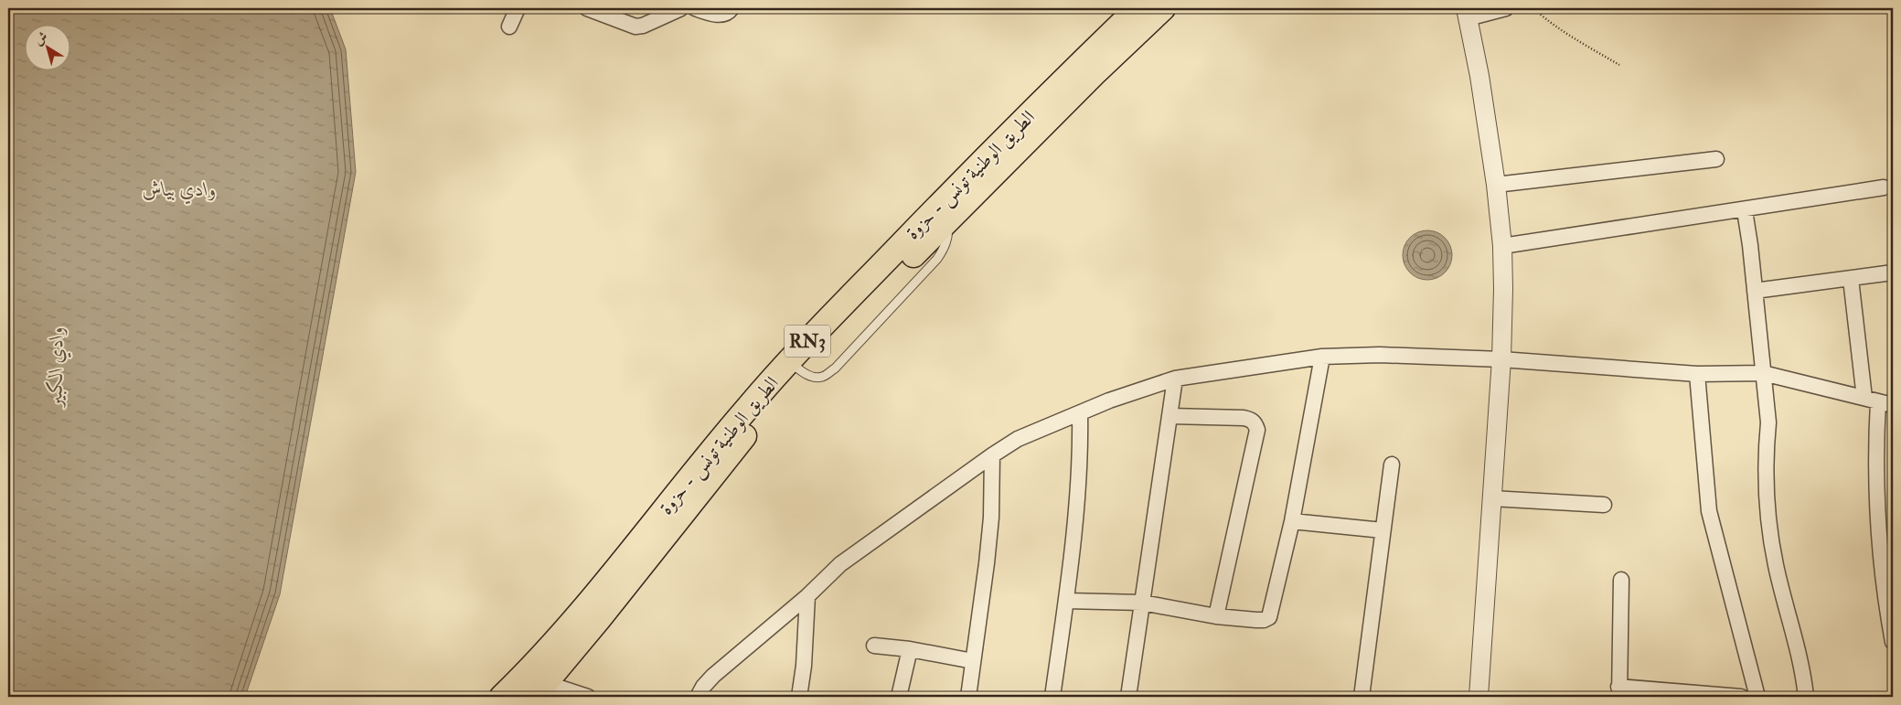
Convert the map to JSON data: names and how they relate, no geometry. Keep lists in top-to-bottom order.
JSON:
{
  "streets": {
    "main road": ["الطريق الوطنية تونس - حزوة", "RN3"]
  },
  "water": ["وادي بياش", "وادي الكبير"],
  "north": "top left"
}
